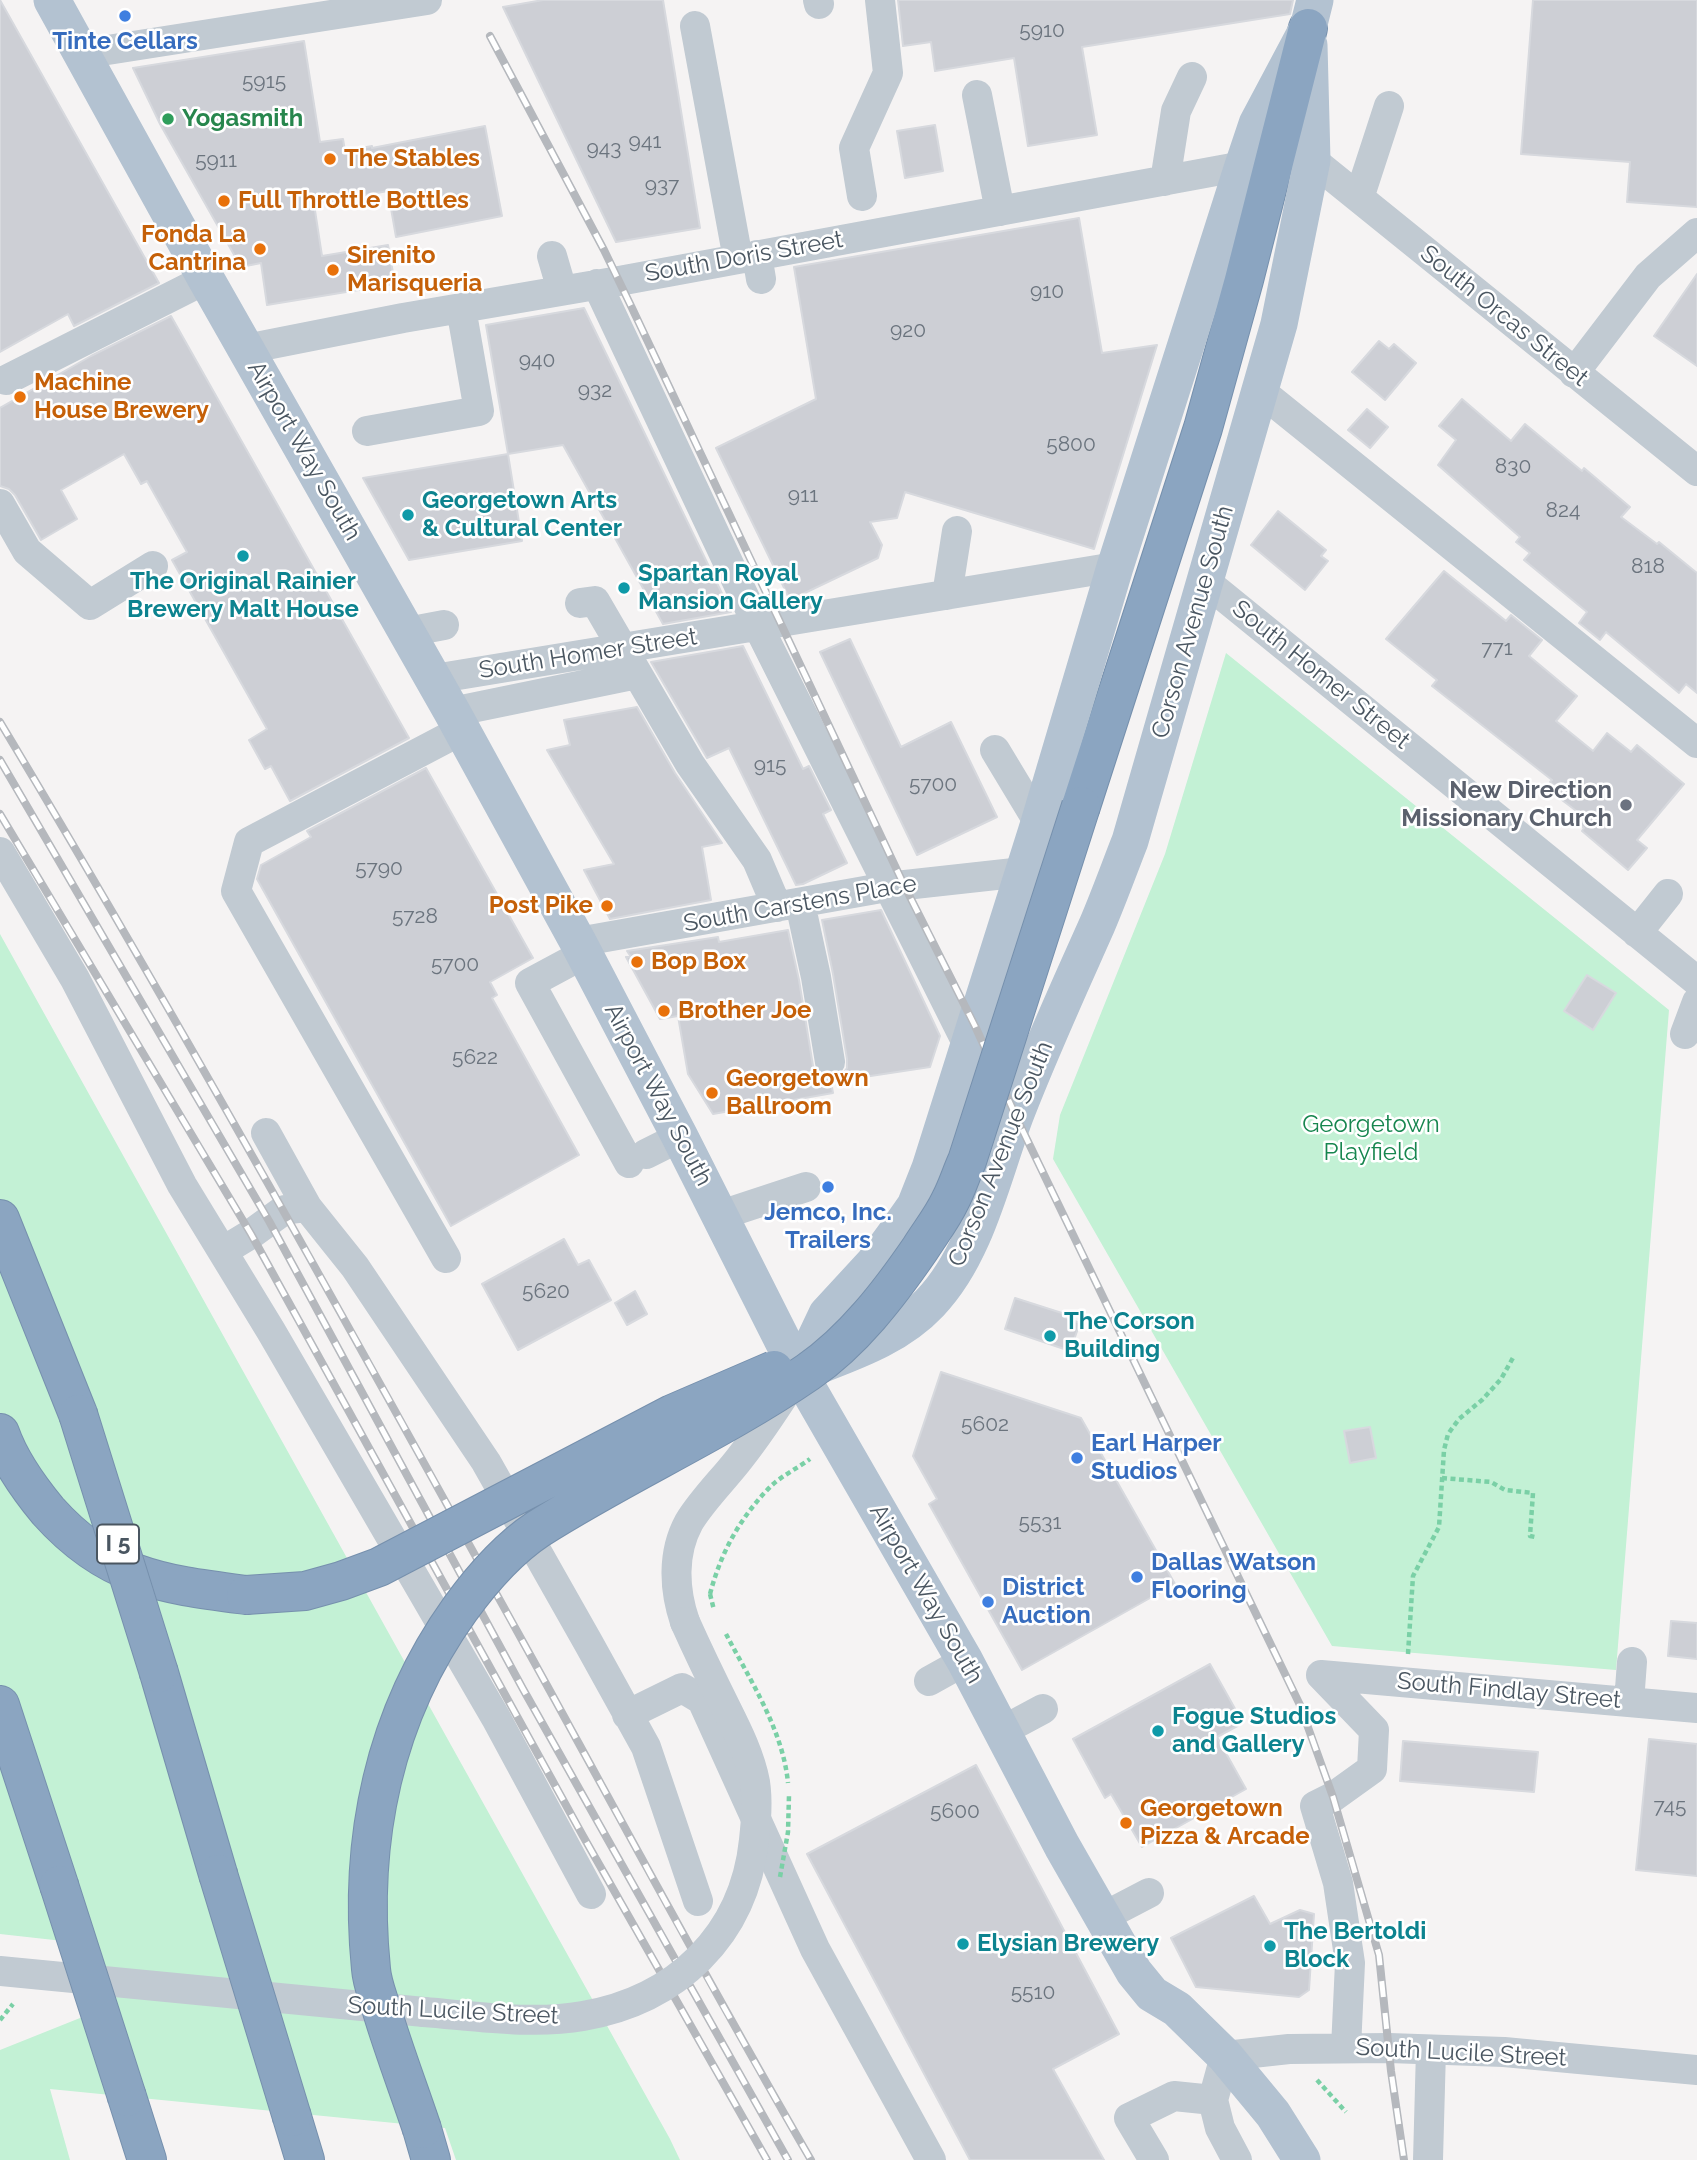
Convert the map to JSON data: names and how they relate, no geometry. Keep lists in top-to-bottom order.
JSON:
{
  "streets": {
    "highway": ["I 5"],
    "main road": ["Airport Way South", "Corson Avenue South"],
    "street": [
      "South Doris Street",
      "South Orcas Street",
      "South Homer Street",
      "South Carstens Place",
      "South Findlay Street",
      "South Lucile Street"
    ]
  },
  "crossings": [
    ["South Doris Street", "Airport Way South"],
    ["South Orcas Street", "Corson Avenue South"],
    ["Airport Way South", "Corson Avenue South"],
    ["Airport Way South", "South Homer Street"],
    ["Airport Way South", "South Carstens Place"],
    ["Airport Way South", "South Lucile Street"],
    ["Corson Avenue South", "South Homer Street"],
    ["Corson Avenue South", "South Lucile Street"],
    ["South Findlay Street", "South Lucile Street"]
  ],
  "parks": ["Georgetown Playfield"],
  "places": [
    "Tinte Cellars",
    "Yogasmith",
    "The Stables",
    "Full Throttle Bottles",
    "Fonda La Cantrina",
    "Sirenito Marisqueria",
    "Machine House Brewery",
    "Georgetown Arts & Cultural Center",
    "The Original Rainier Brewery Malt House",
    "Spartan Royal Mansion Gallery",
    "New Direction Missionary Church",
    "Post Pike",
    "Bop Box",
    "Brother Joe",
    "Georgetown Ballroom",
    "Jemco, Inc. Trailers",
    "The Corson Building",
    "Earl Harper Studios",
    "Dallas Watson Flooring",
    "District Auction",
    "Fogue Studios and Gallery",
    "Georgetown Pizza & Arcade",
    "Elysian Brewery",
    "The Bertoldi Block"
  ],
  "house_numbers": [
    "5910",
    "5915",
    "941",
    "943",
    "5911",
    "937",
    "910",
    "920",
    "940",
    "932",
    "5800",
    "830",
    "911",
    "824",
    "818",
    "771",
    "915",
    "5700",
    "5790",
    "5728",
    "5700",
    "5622",
    "5620",
    "5602",
    "5531",
    "745",
    "5600",
    "5510"
  ]
}
